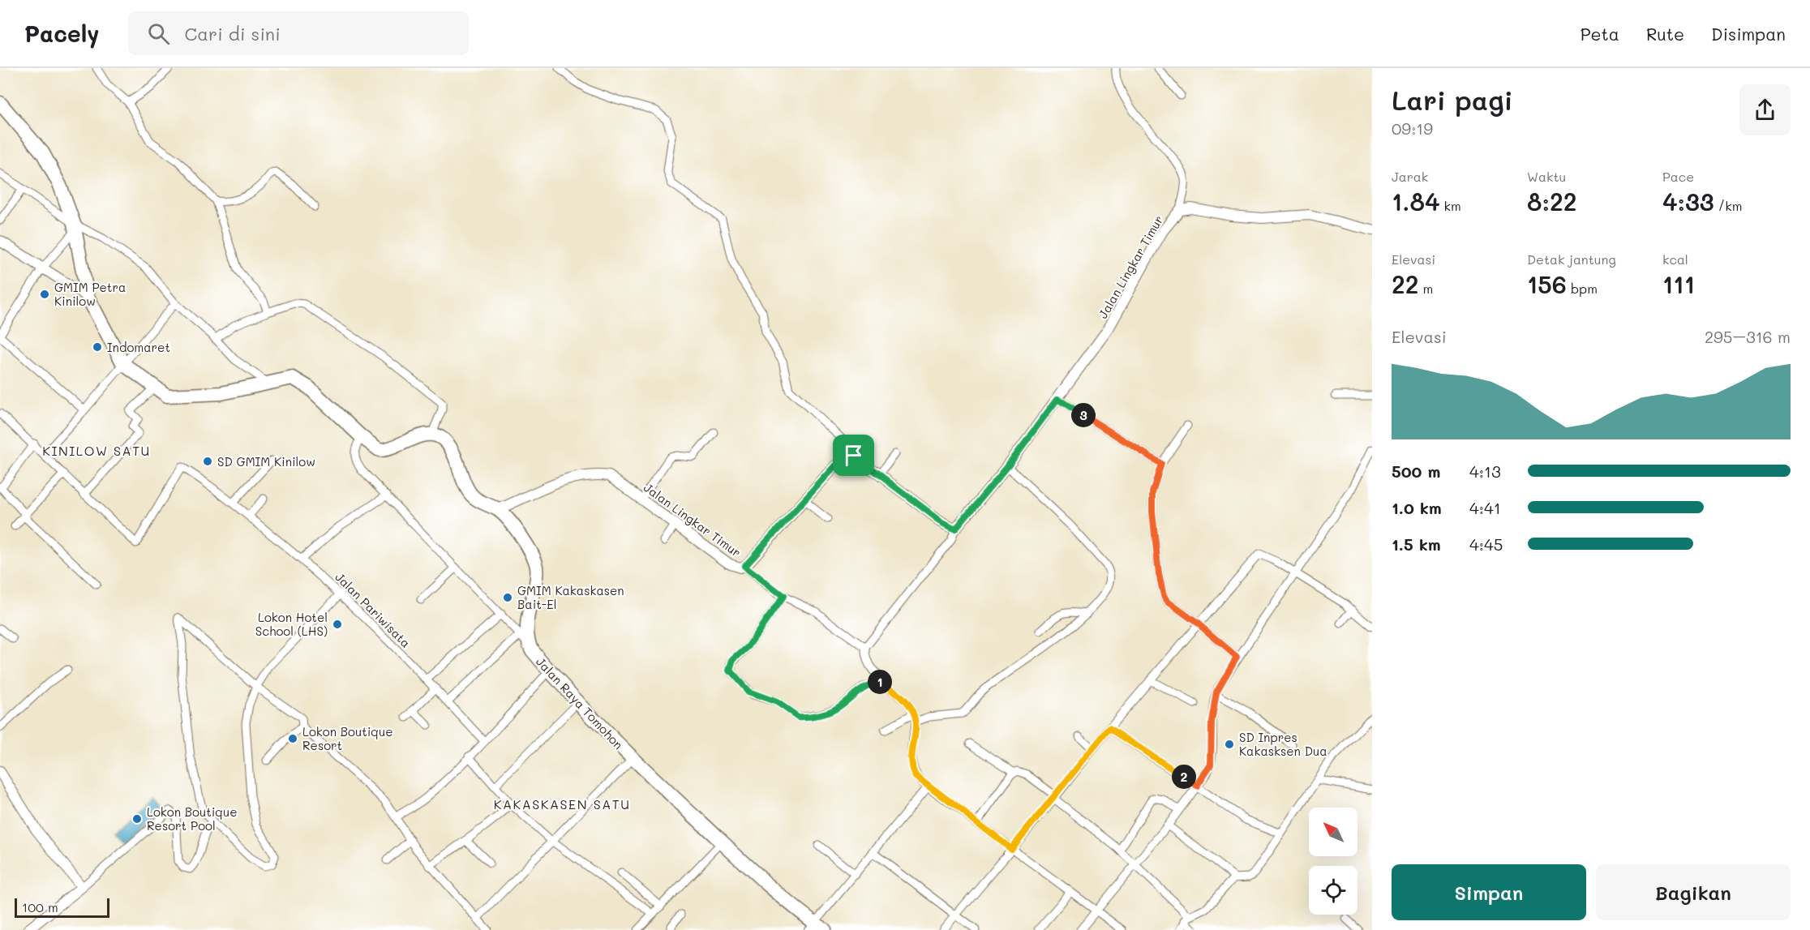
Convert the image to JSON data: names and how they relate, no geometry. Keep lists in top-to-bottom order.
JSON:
{
  "streets": {
    "highway": ["Jalan Raya Tomohon"],
    "main road": ["Jalan Lingkar Timur"],
    "street": ["Jalan Pariwisata"]
  },
  "districts": ["KINILOW SATU", "KAKASKASEN SATU"],
  "places": [
    "GMIM Petra Kinilow",
    "Indomaret",
    "SD GMIM Kinilow",
    "GMIM Kakaskasen Bait-El",
    "Lokon Hotel School (LHS)",
    "Lokon Boutique Resort",
    "SD Inpres Kakasksen Dua",
    "Lokon Boutique Resort Pool"
  ],
  "scale_bar": "100 m",
  "north": "top left",
  "page": {
    "header": "Pacely",
    "search": "Cari di sini",
    "nav": ["Peta", "Rute", "Disimpan"],
    "heading": ["Lari pagi", "09:19"],
    "stats": [
      ["Jarak", "1.84 km"],
      ["Waktu", "8:22"],
      ["Pace", "4:33 /km"],
      ["Elevasi", "22 m"],
      ["Detak jantung", "156 bpm"],
      ["kcal", "111"]
    ],
    "chart": ["Elevasi", "295–316 m"],
    "pins": ["3", "1", "2"],
    "list": [
      {
        "name": "500 m",
        "note": "4:13"
      },
      {
        "name": "1.0 km",
        "note": "4:41"
      },
      {
        "name": "1.5 km",
        "note": "4:45"
      }
    ],
    "buttons": ["Simpan", "Bagikan"],
    "scale": "100 m"
  }
}
